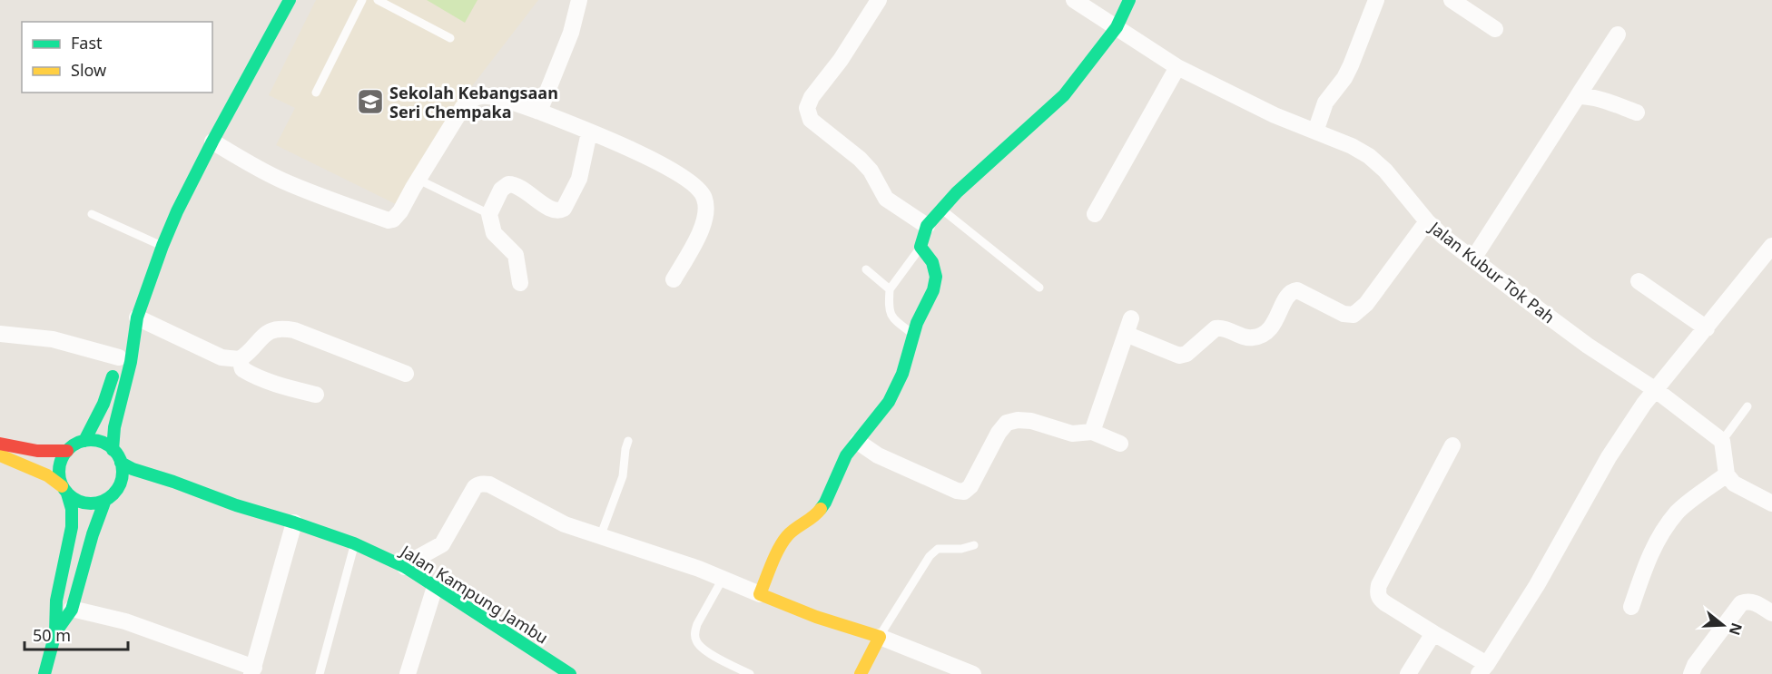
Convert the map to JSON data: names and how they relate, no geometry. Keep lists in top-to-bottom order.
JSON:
{
  "streets": {
    "street": ["Jalan Kubur Tok Pah", "Jalan Kampung Jambu"]
  },
  "places": {
    "school or university": ["Sekolah Kebangsaan Seri Chempaka"]
  },
  "legend": ["Fast", "Slow"],
  "scale_bar": "50 m",
  "north": "right"
}
